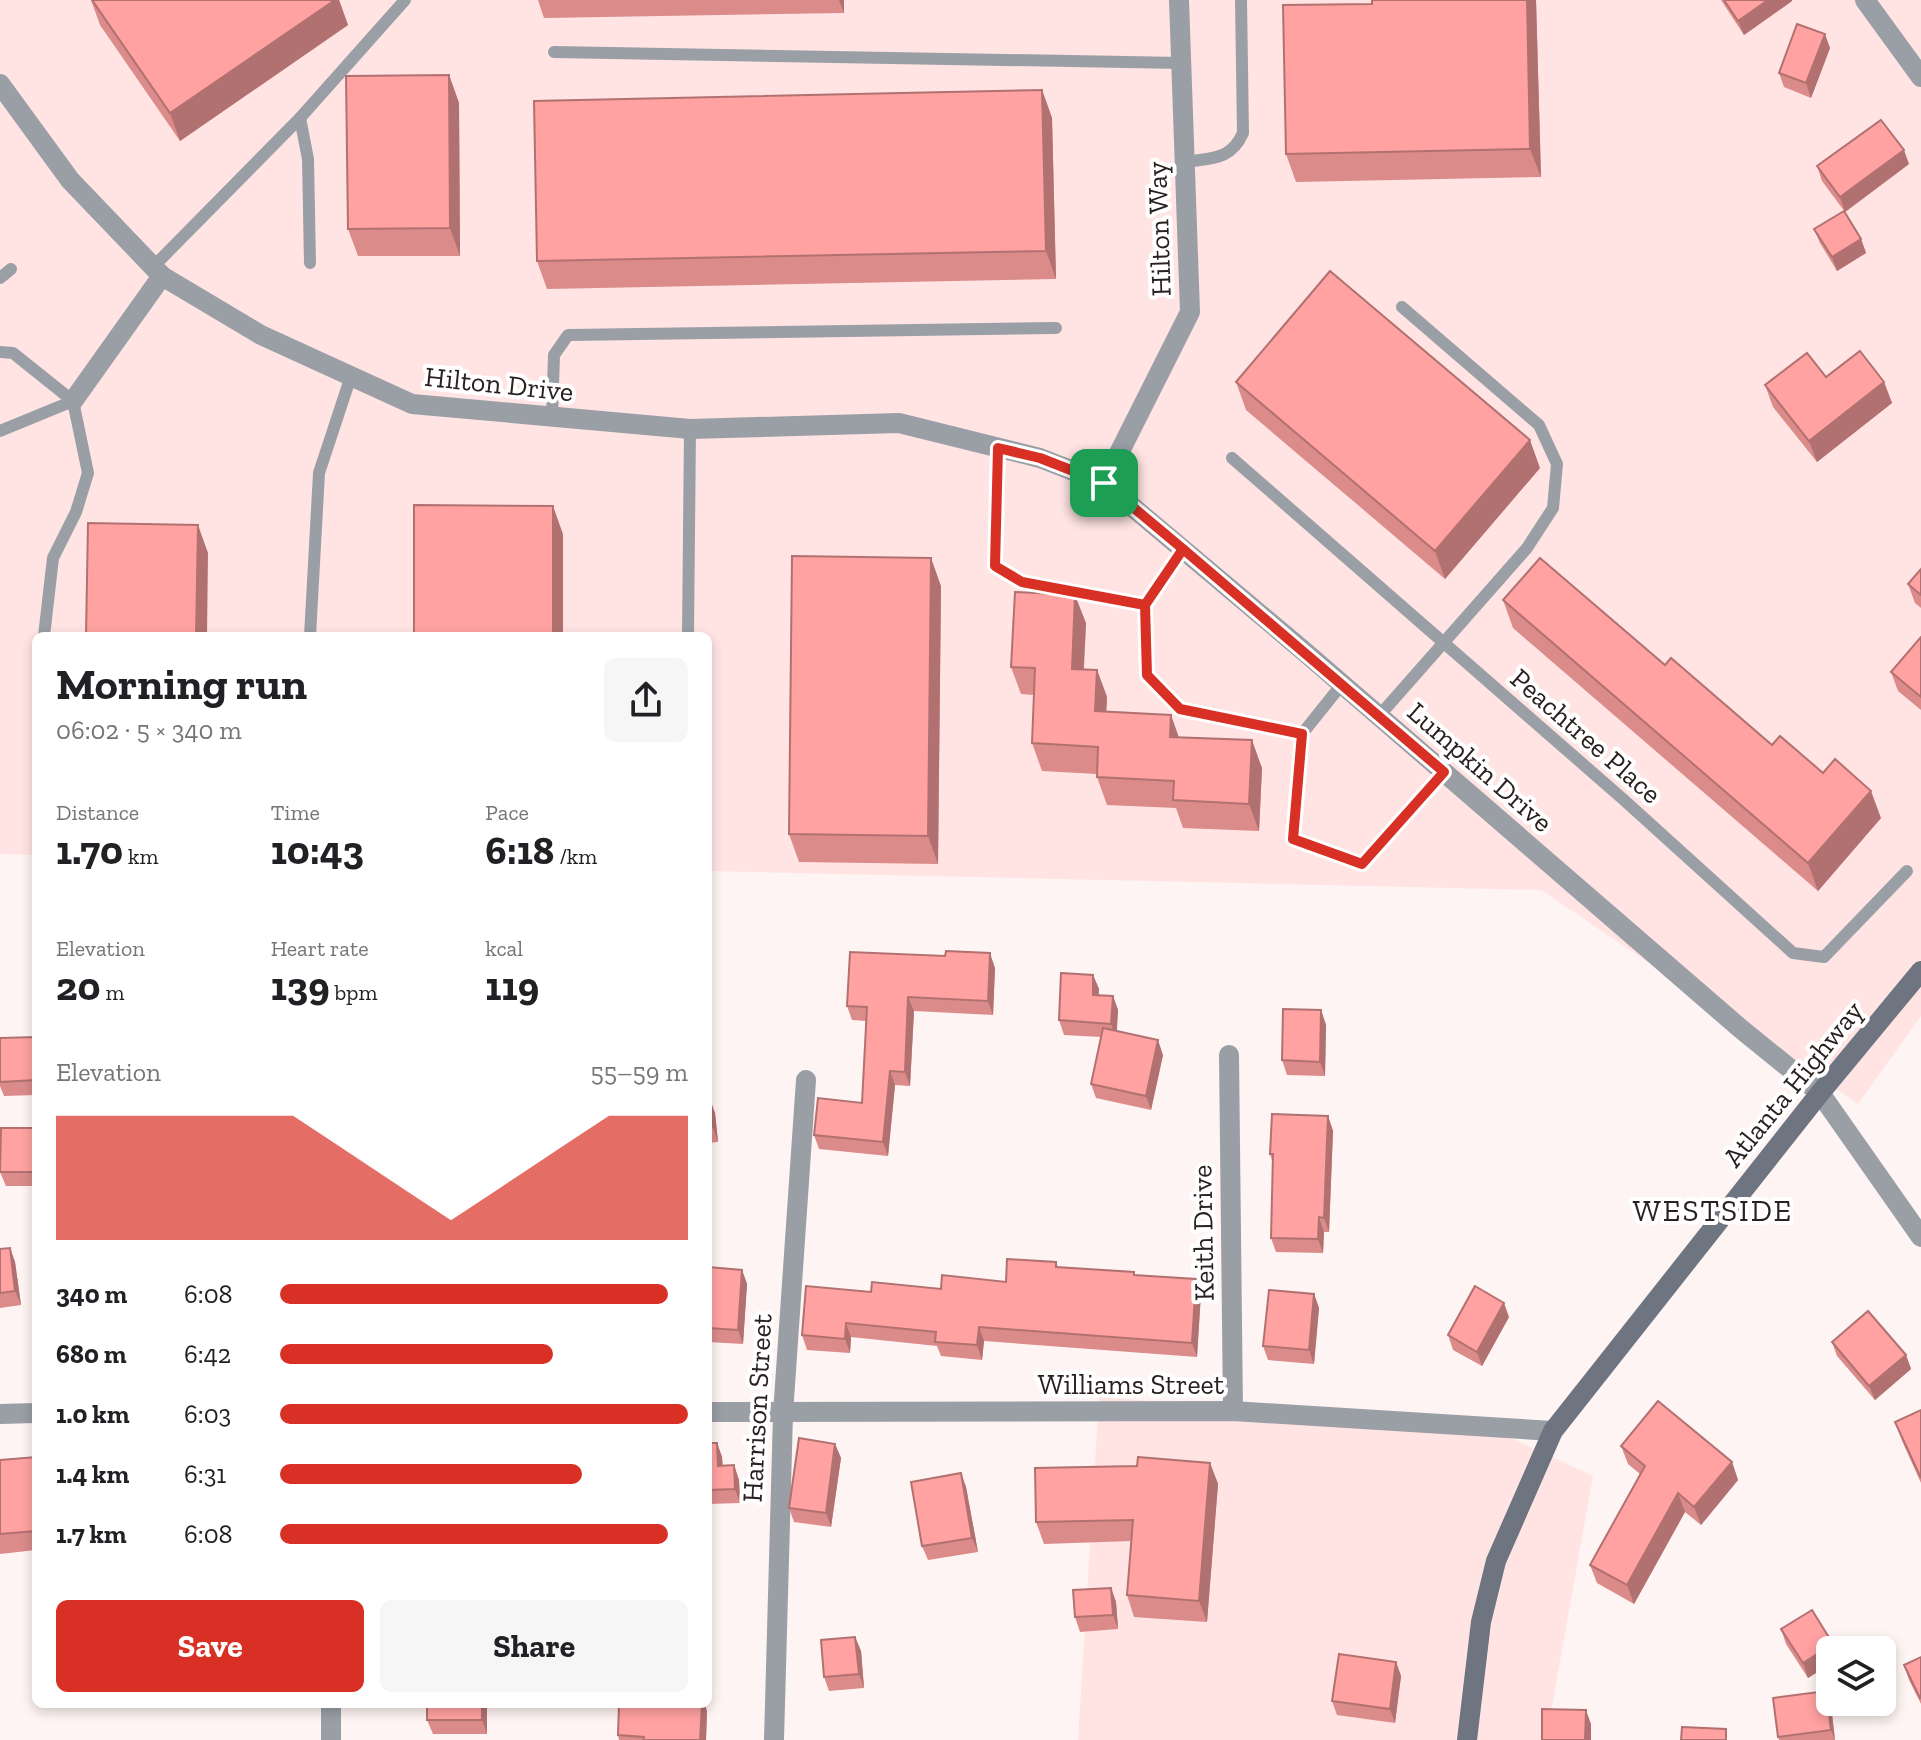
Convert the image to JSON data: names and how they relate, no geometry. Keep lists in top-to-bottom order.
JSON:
{
  "streets": {
    "main road": ["Atlanta Highway"],
    "street": [
      "Hilton Way",
      "Hilton Drive",
      "Lumpkin Drive",
      "Keith Drive",
      "Williams Street",
      "Harrison Street"
    ],
    "lane": ["Peachtree Place"]
  },
  "crossings": [
    ["Hilton Way", "Hilton Drive"],
    ["Hilton Way", "Lumpkin Drive"],
    ["Hilton Drive", "Lumpkin Drive"],
    ["Lumpkin Drive", "Atlanta Highway"],
    ["Atlanta Highway", "Williams Street"],
    ["Keith Drive", "Williams Street"],
    ["Williams Street", "Harrison Street"]
  ],
  "districts": ["WESTSIDE"],
  "page": {
    "heading": ["Morning run", "06:02 · 5 × 340 m"],
    "stats": [
      ["Distance", "1.70 km"],
      ["Time", "10:43"],
      ["Pace", "6:18 /km"],
      ["Elevation", "20 m"],
      ["Heart rate", "139 bpm"],
      ["kcal", "119"]
    ],
    "chart": ["Elevation", "55–59 m"],
    "list": [
      {
        "name": "340 m",
        "note": "6:08"
      },
      {
        "name": "680 m",
        "note": "6:42"
      },
      {
        "name": "1.0 km",
        "note": "6:03"
      },
      {
        "name": "1.4 km",
        "note": "6:31"
      },
      {
        "name": "1.7 km",
        "note": "6:08"
      }
    ],
    "buttons": ["Save", "Share"]
  }
}
